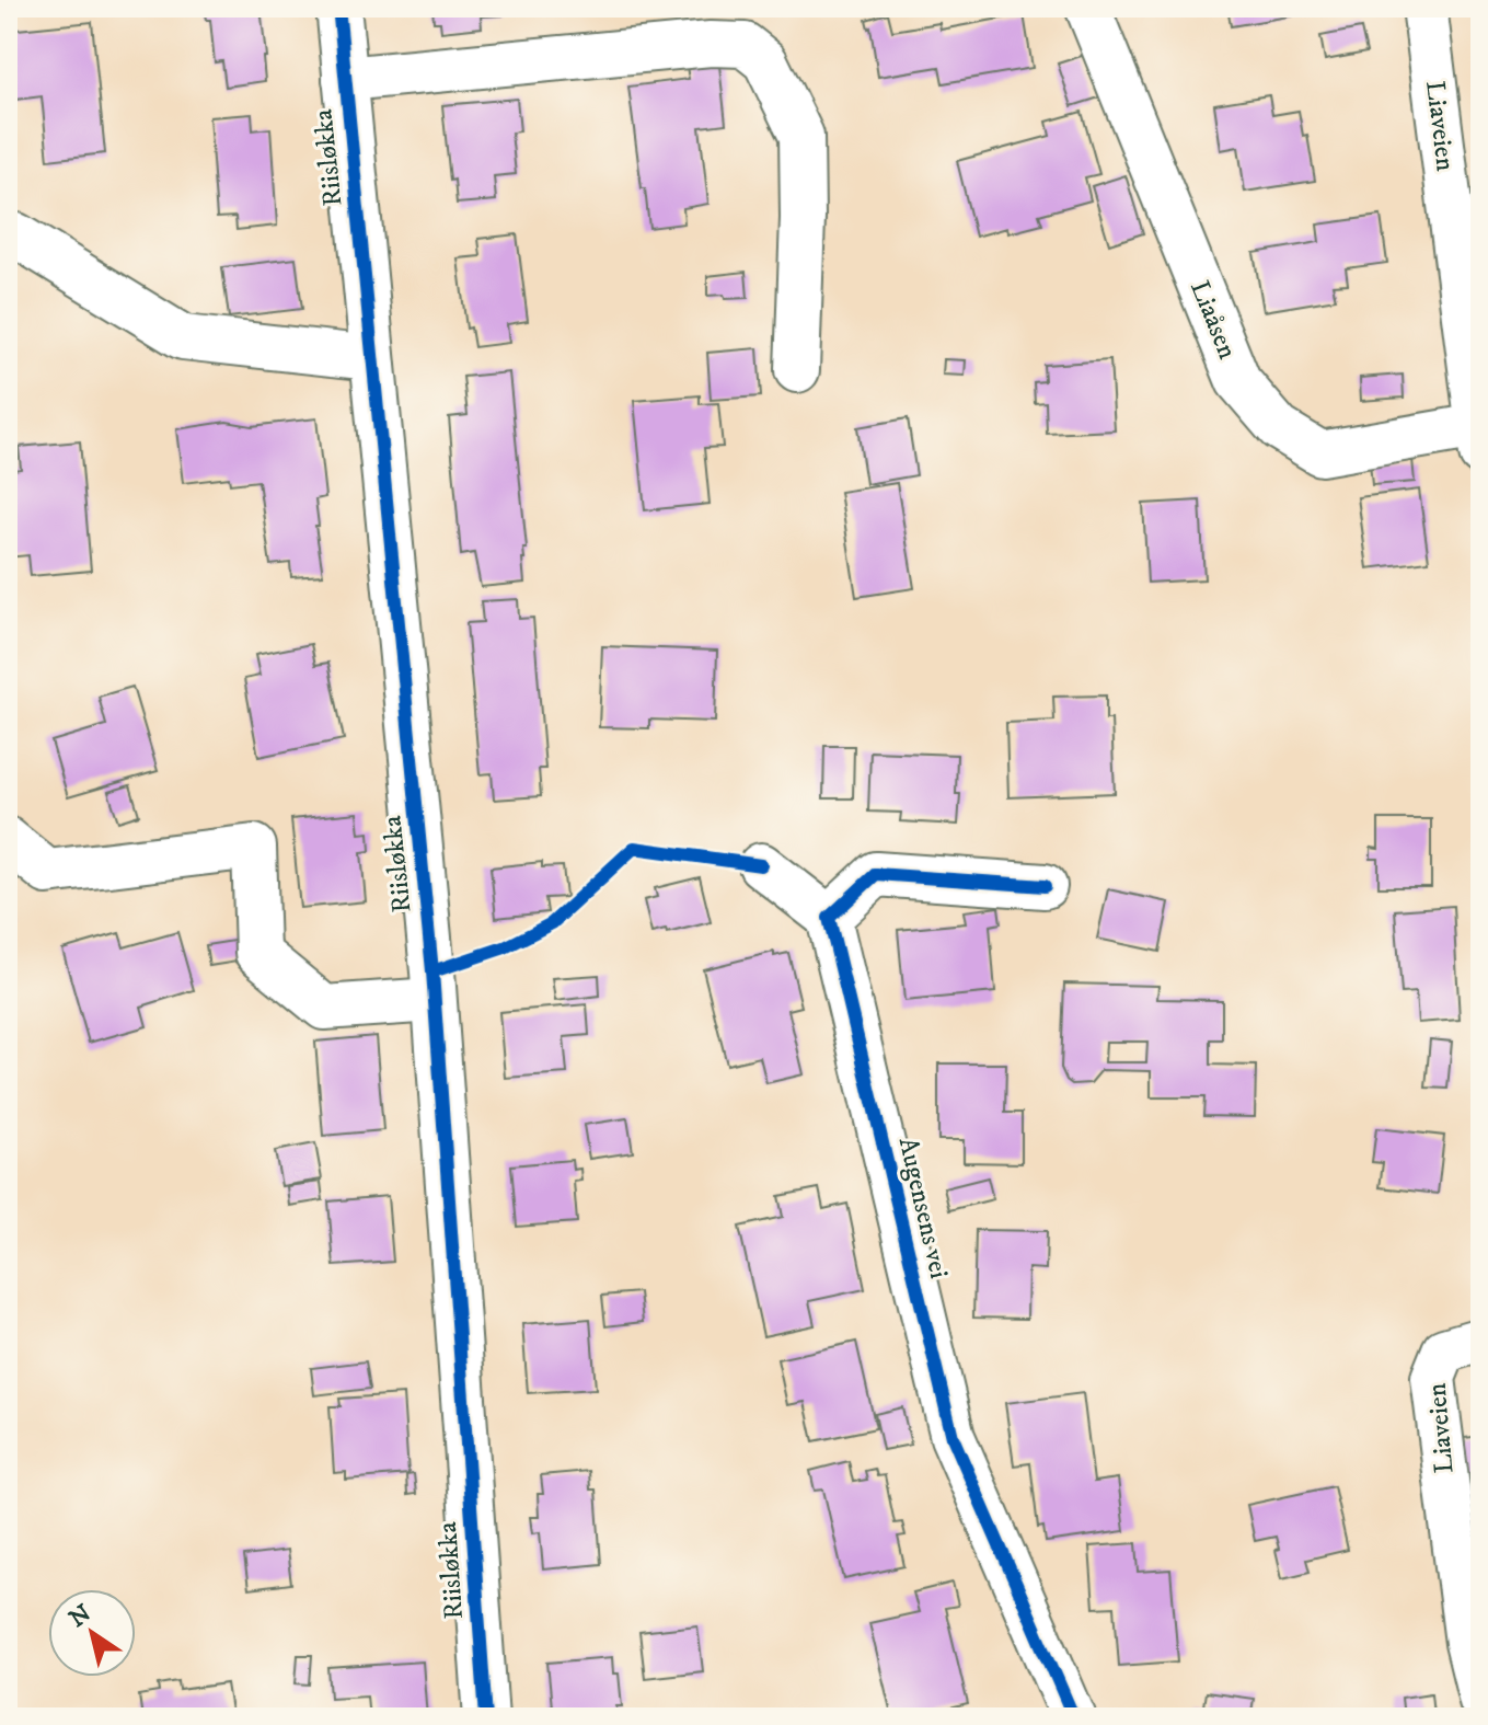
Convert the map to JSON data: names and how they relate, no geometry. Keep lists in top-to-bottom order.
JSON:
{
  "streets": {
    "street": [
      "Liaveien",
      "Riisløkka",
      "Liaåsen",
      "Augensens vei"
    ]
  },
  "crossings": [
    ["Liaveien", "Liaåsen"]
  ],
  "north": "top left"
}
